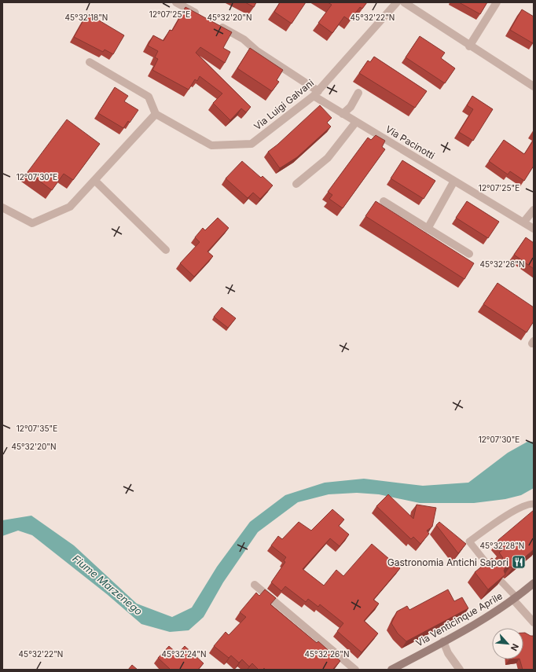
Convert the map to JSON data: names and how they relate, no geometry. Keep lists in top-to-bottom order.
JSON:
{
  "streets": {
    "main road": ["Via Venticinque Aprile"],
    "street": ["Via Luigi Galvani", "Via Pacinotti"]
  },
  "crossings": [
    ["Via Luigi Galvani", "Via Pacinotti"]
  ],
  "water": ["Fiume Marzenego"],
  "places": {
    "restaurant": ["Gastronomia Antichi Sapori"]
  },
  "north": "bottom right",
  "coordinates": [
    "12°07'25\"E",
    "45°32'18\"N",
    "45°32'20\"N",
    "45°32'22\"N",
    "12°07'30\"E",
    "45°32'26\"N",
    "12°07'35\"E",
    "45°32'28\"N",
    "45°32'24\"N"
  ]
}
